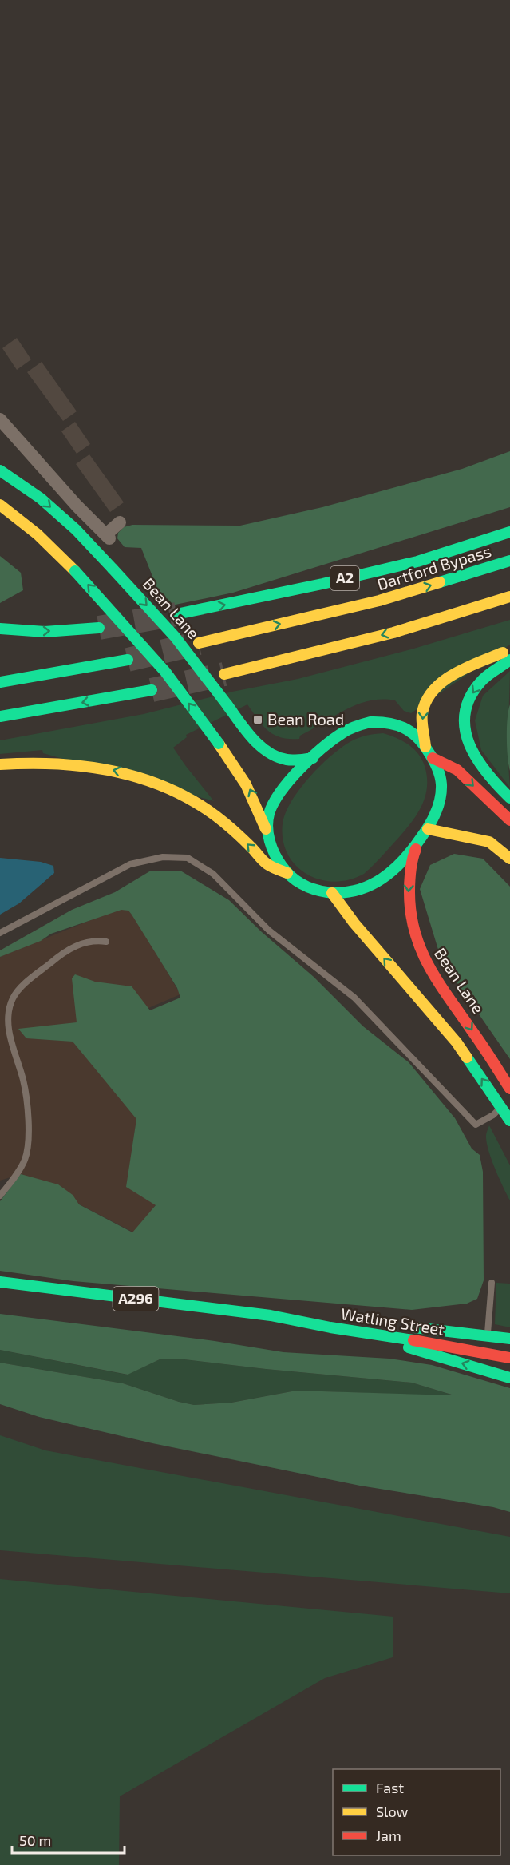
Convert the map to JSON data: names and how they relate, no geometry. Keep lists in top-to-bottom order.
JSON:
{
  "streets": {
    "main road": [
      "Dartford Bypass",
      "A2",
      "Bean Lane",
      "A296",
      "Watling Street"
    ]
  },
  "places": {
    "transit": ["Bean Road"]
  },
  "legend": ["Fast", "Slow", "Jam"],
  "scale_bar": "50 m"
}
